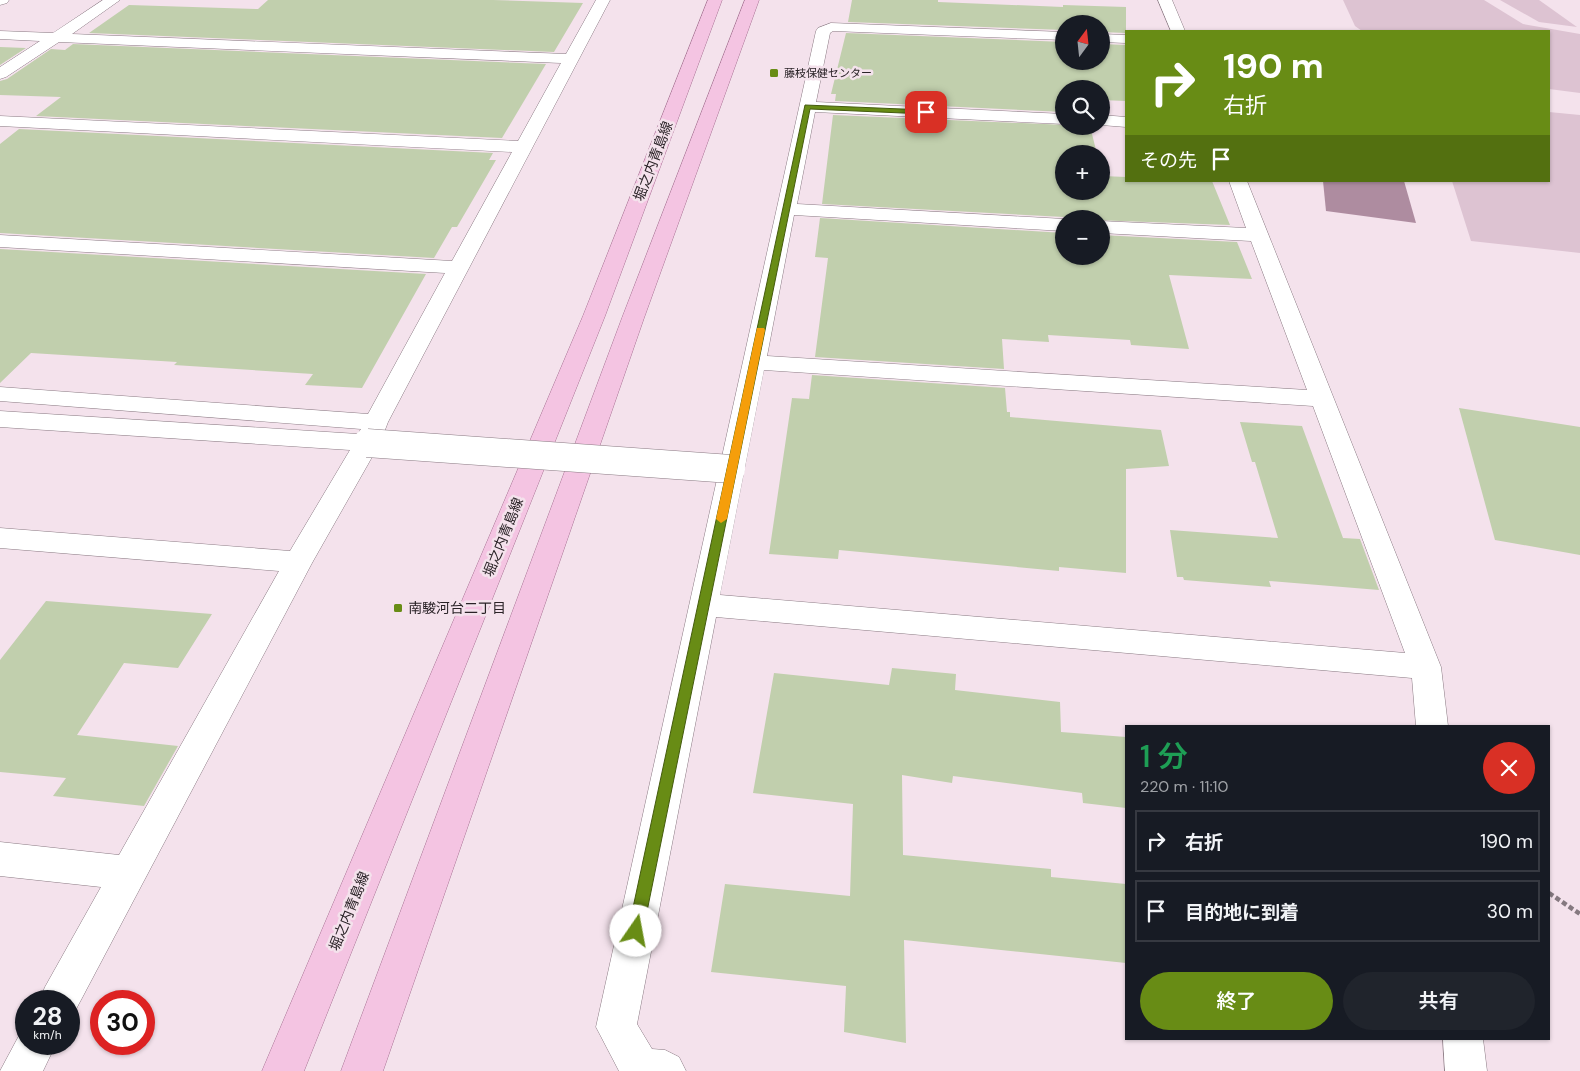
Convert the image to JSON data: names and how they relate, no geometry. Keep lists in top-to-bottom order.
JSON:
{
  "streets": {
    "main road": ["堀之内青島線"]
  },
  "places": {
    "transit": ["藤枝保健センター", "南駿河台二丁目"]
  },
  "north": "top",
  "page": {
    "map_buttons": ["+", "−"],
    "turn": ["190 m", "右折"],
    "then": "その先",
    "heading": ["1 分", "220 m · 11:10"],
    "list": [
      {
        "name": "右折",
        "value": "190 m"
      },
      {
        "name": "目的地に到着",
        "value": "30 m"
      }
    ],
    "buttons": ["終了", "共有"],
    "speed": "28 km/h",
    "limit": "30"
  }
}
